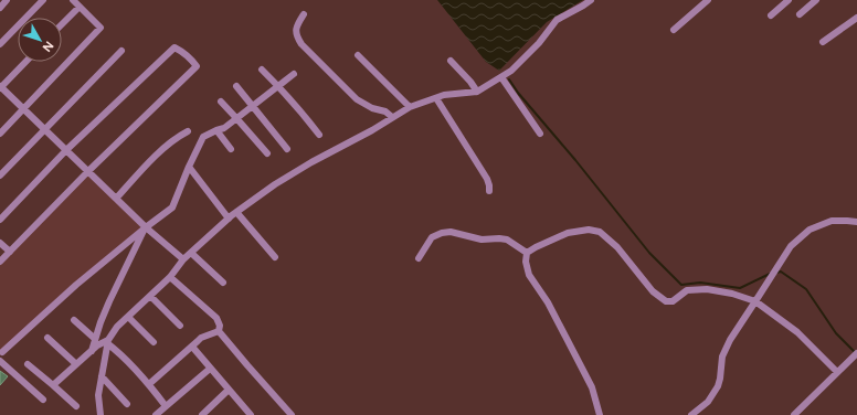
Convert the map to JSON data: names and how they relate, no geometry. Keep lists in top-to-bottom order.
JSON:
{
  "north": "bottom right"
}
